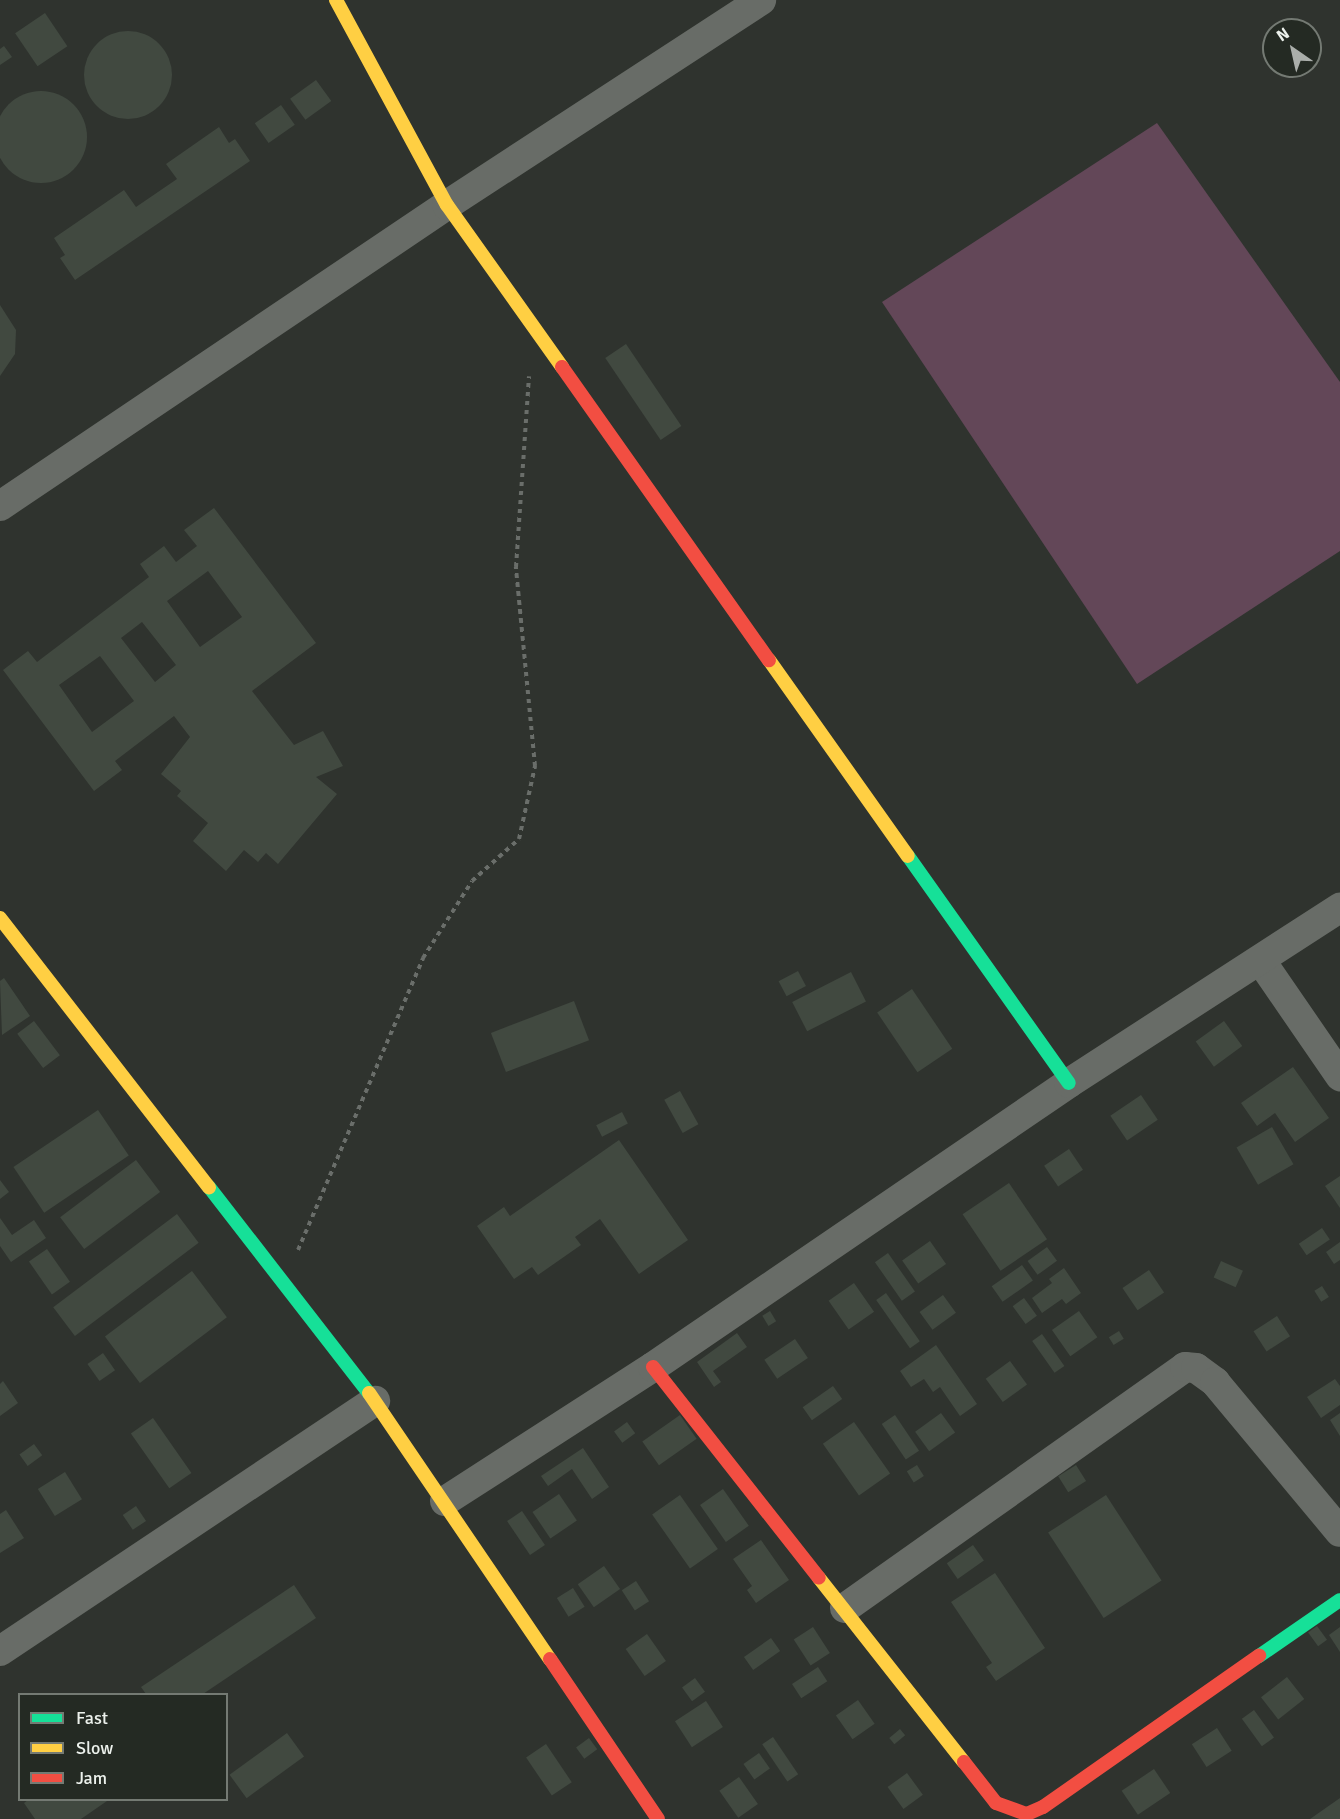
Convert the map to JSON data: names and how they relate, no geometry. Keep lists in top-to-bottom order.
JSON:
{
  "legend": ["Fast", "Slow", "Jam"],
  "north": "top left"
}
